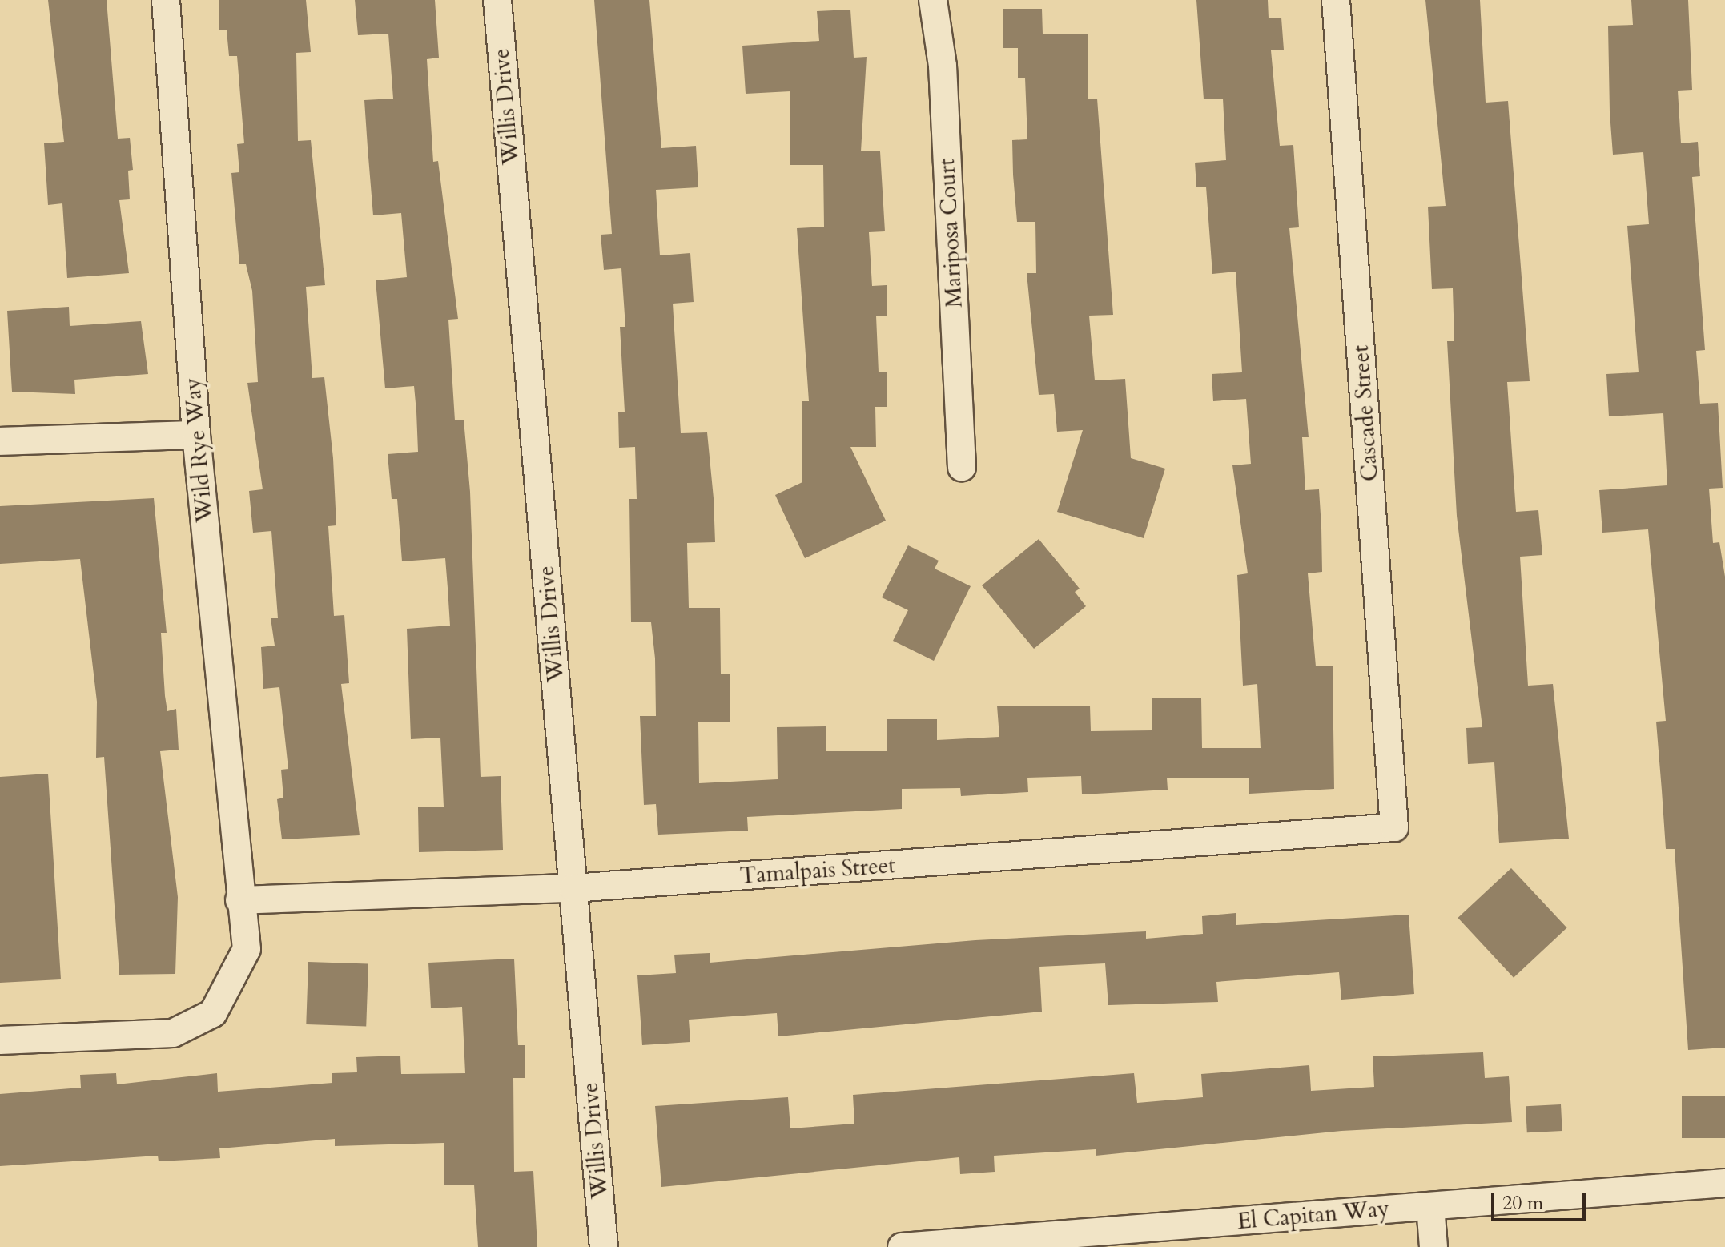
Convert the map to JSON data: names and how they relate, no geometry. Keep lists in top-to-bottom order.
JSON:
{
  "streets": {
    "street": [
      "Willis Drive",
      "Mariposa Court",
      "Cascade Street",
      "Wild Rye Way",
      "Tamalpais Street",
      "El Capitan Way"
    ]
  },
  "crossings": [
    ["Willis Drive", "Tamalpais Street"],
    ["Cascade Street", "Tamalpais Street"],
    ["Wild Rye Way", "Tamalpais Street"]
  ],
  "scale_bar": "20 m"
}
